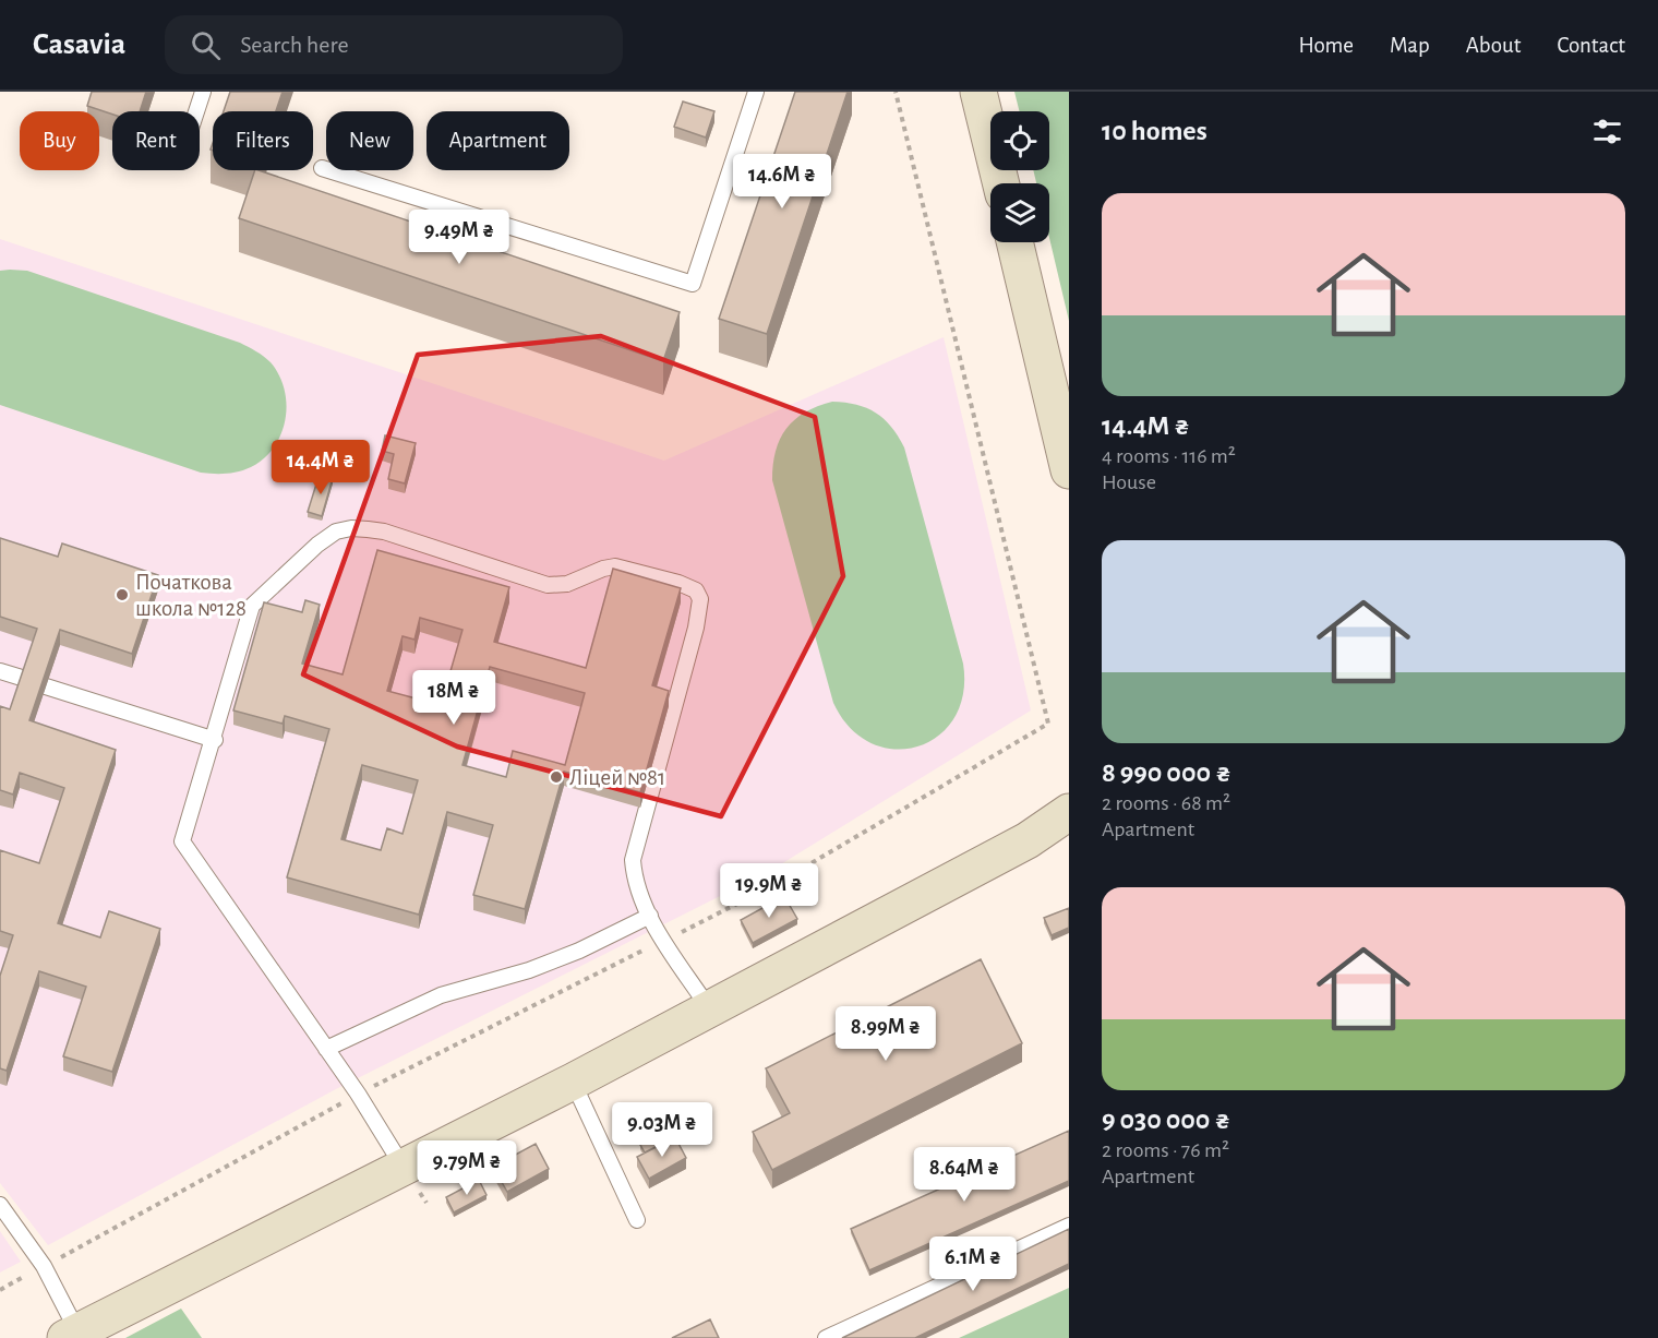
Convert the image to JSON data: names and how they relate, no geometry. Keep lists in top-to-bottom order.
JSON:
{
  "places": ["Початкова школа №128", "Ліцей №81"],
  "page": {
    "header": "Casavia",
    "search": "Search here",
    "nav": [
      "Home",
      "Map",
      "About",
      "Contact"
    ],
    "heading": "10 homes",
    "chip": [
      "Buy",
      "Rent",
      "Filters",
      "New",
      "Apartment"
    ],
    "price": [
      "14.6M ₴",
      "9.49M ₴",
      "14.4M ₴",
      "18M ₴",
      "19.9M ₴",
      "8.99M ₴",
      "9.03M ₴",
      "9.79M ₴",
      "8.64M ₴",
      "6.1M ₴"
    ],
    "list": [
      {
        "name": "14.4M ₴",
        "note": "4 rooms · 116 m² · House"
      },
      {
        "name": "8 990 000 ₴",
        "note": "2 rooms · 68 m² · Apartment"
      },
      {
        "name": "9 030 000 ₴",
        "note": "2 rooms · 76 m² · Apartment"
      }
    ]
  }
}
